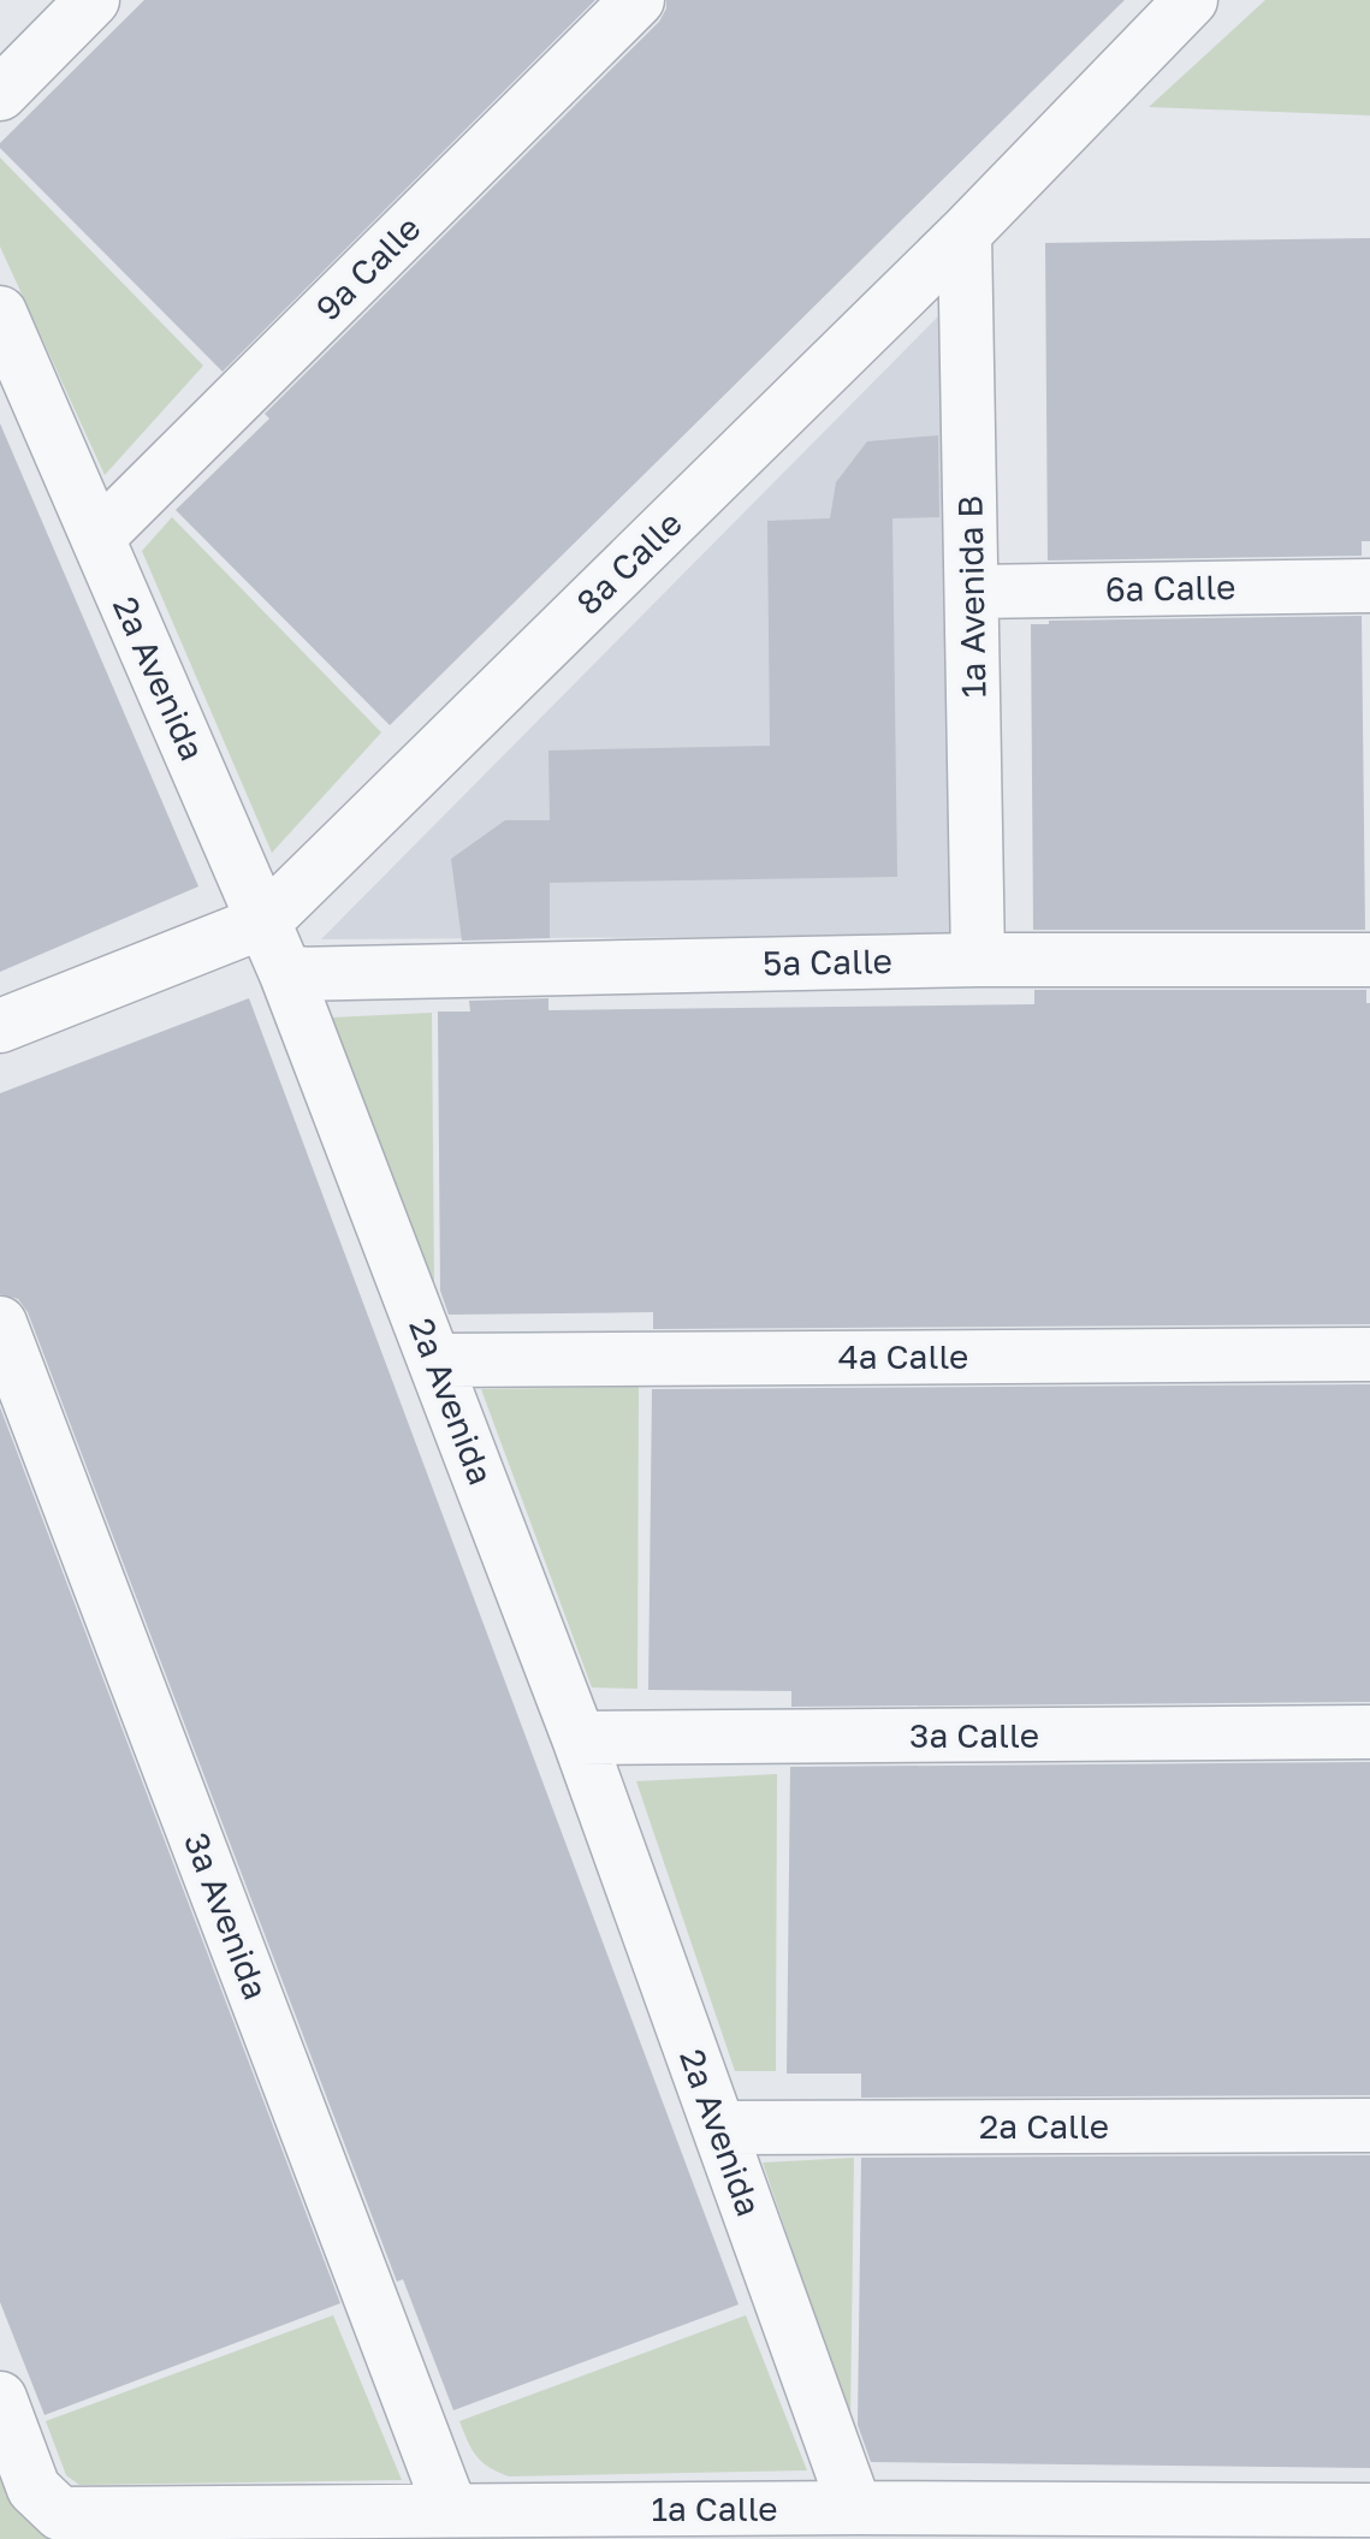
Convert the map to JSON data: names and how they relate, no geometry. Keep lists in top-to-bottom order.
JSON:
{
  "streets": {
    "street": [
      "9a Calle",
      "8a Calle",
      "6a Calle",
      "1a Avenida B",
      "2a Avenida",
      "5a Calle",
      "4a Calle",
      "3a Calle",
      "3a Avenida",
      "2a Calle",
      "1a Calle"
    ]
  },
  "crossings": [
    ["9a Calle", "2a Avenida"],
    ["8a Calle", "1a Avenida B"],
    ["8a Calle", "2a Avenida"],
    ["6a Calle", "1a Avenida B"],
    ["1a Avenida B", "5a Calle"],
    ["2a Avenida", "5a Calle"],
    ["2a Avenida", "4a Calle"],
    ["2a Avenida", "3a Calle"],
    ["2a Avenida", "2a Calle"],
    ["2a Avenida", "1a Calle"],
    ["3a Avenida", "1a Calle"]
  ]
}
